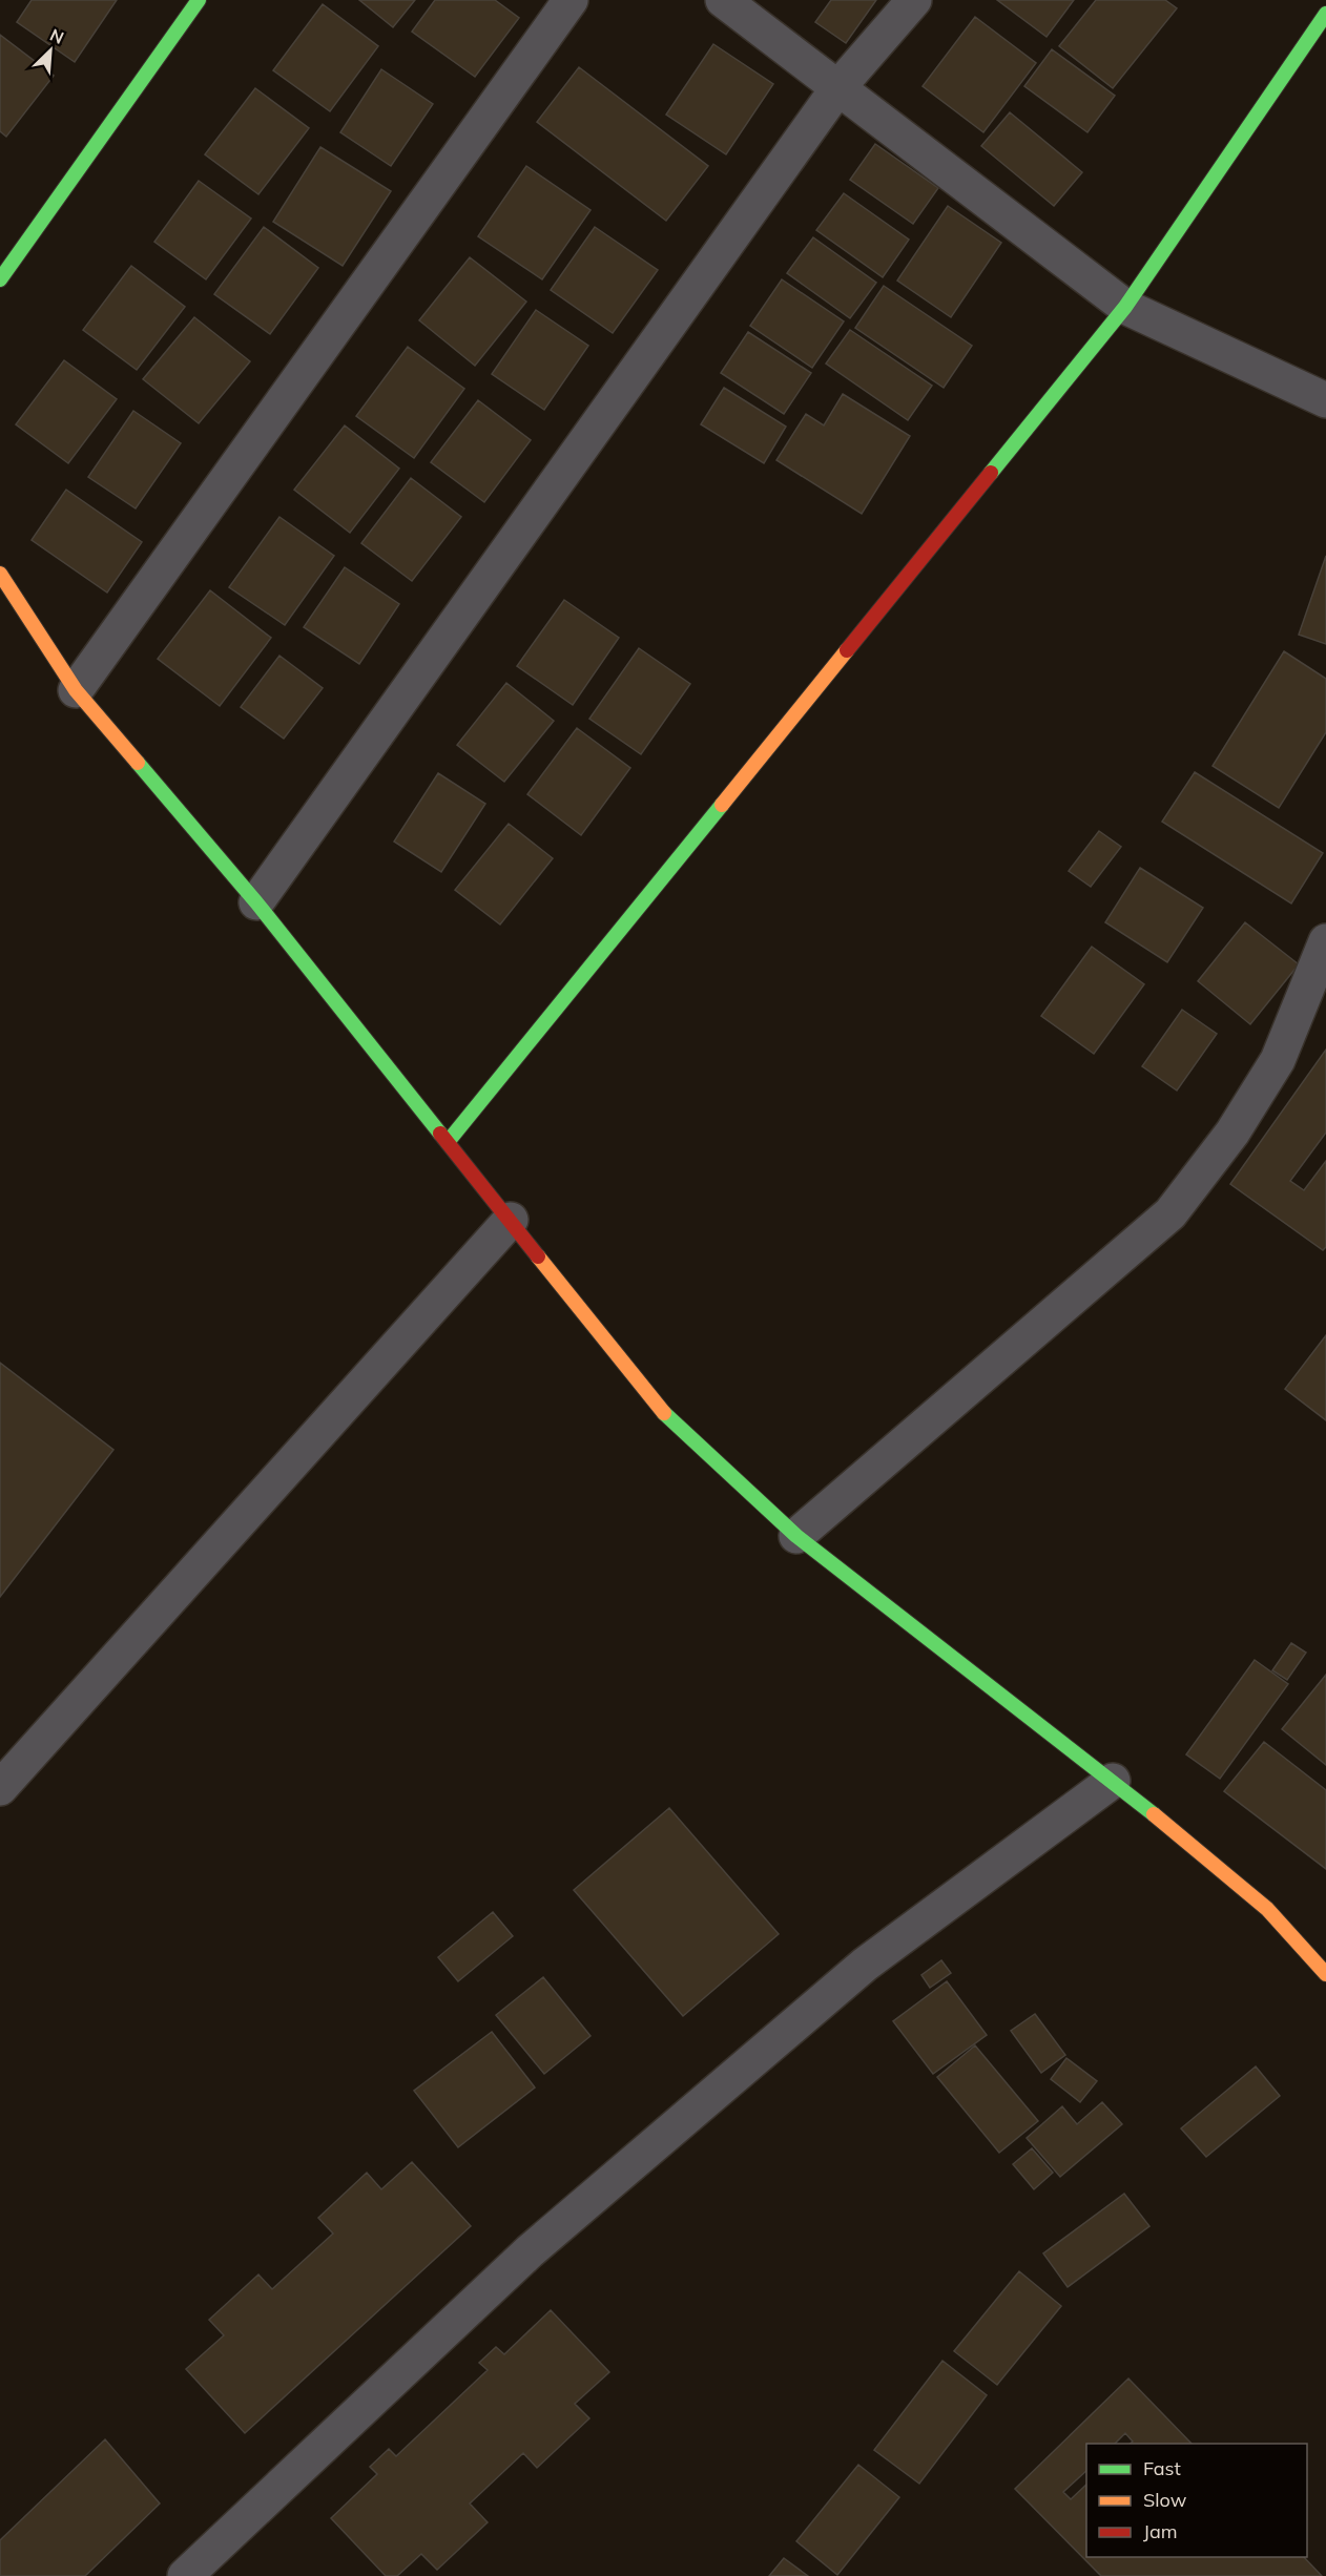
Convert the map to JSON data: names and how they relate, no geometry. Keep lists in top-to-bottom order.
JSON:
{
  "legend": ["Fast", "Slow", "Jam"],
  "north": "top right"
}
